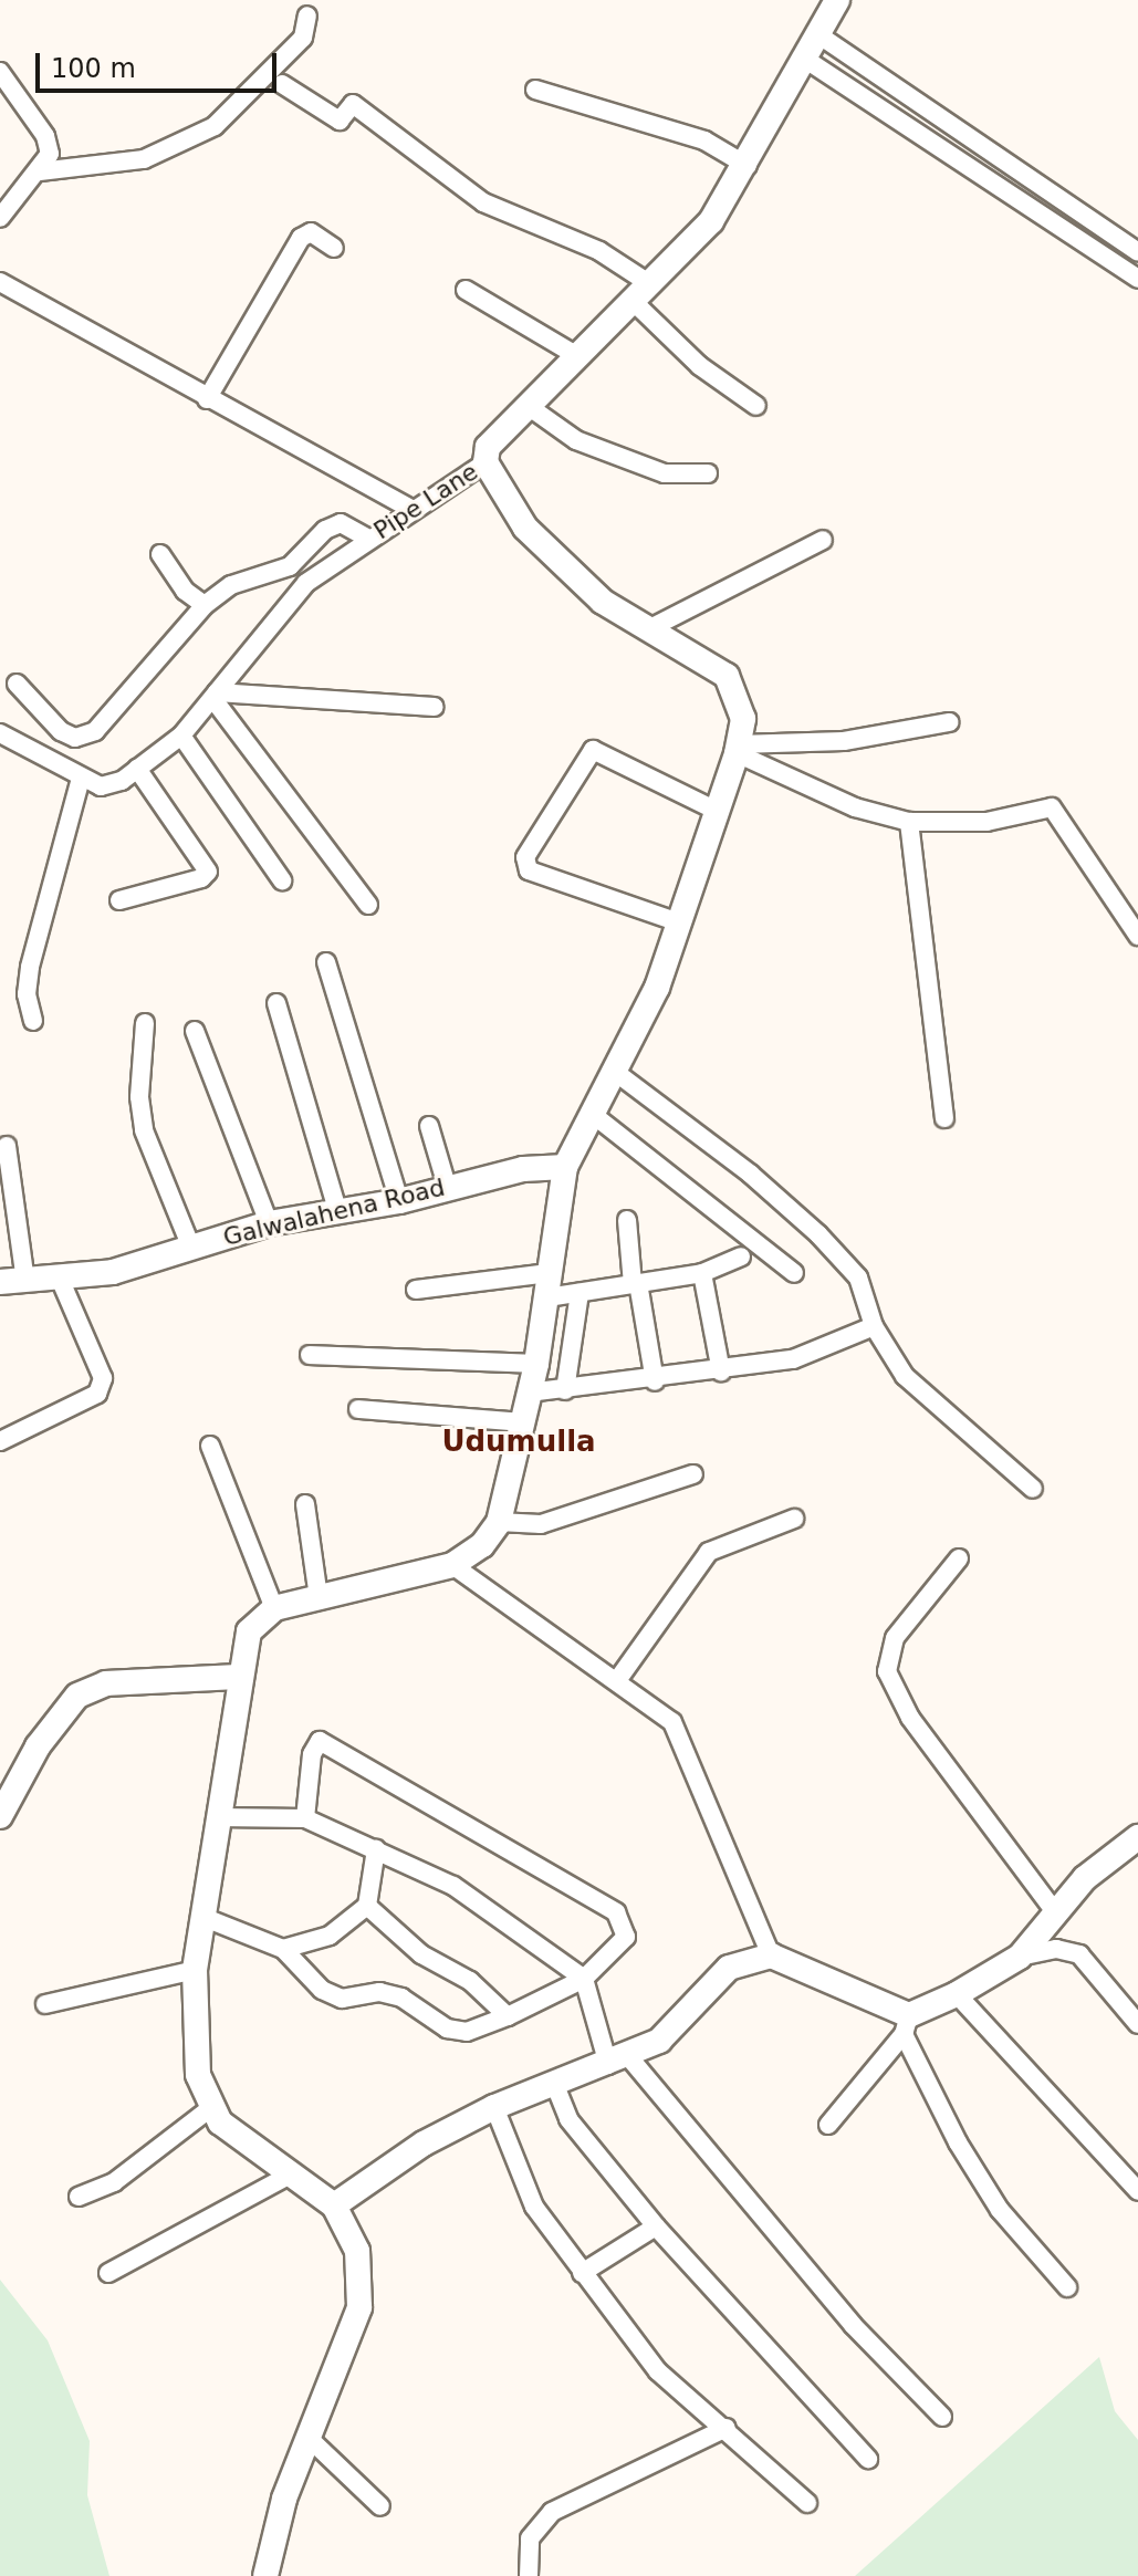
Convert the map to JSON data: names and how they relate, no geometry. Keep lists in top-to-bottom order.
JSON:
{
  "streets": {
    "street": ["Pipe Lane", "Galwalahena Road"]
  },
  "districts": ["Udumulla"],
  "scale_bar": "100 m"
}
